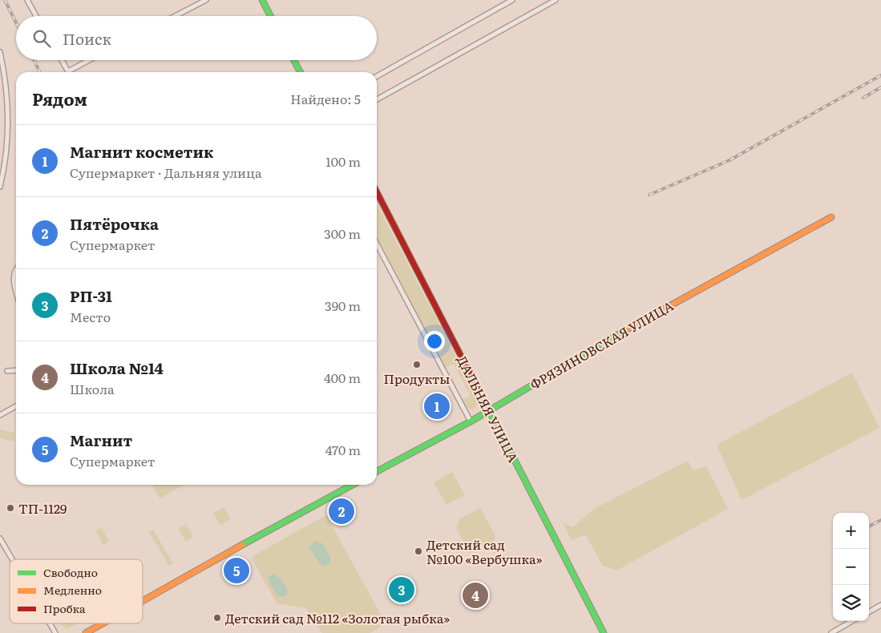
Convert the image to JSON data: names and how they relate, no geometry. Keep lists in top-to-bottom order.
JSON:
{
  "streets": {
    "street": ["ФРЯЗИНОВСКАЯ УЛИЦА", "ДАЛЬНЯЯ УЛИЦА"]
  },
  "crossings": [
    ["ФРЯЗИНОВСКАЯ УЛИЦА", "ДАЛЬНЯЯ УЛИЦА"]
  ],
  "places": [
    "Продукты",
    "ТП-1129",
    "Детский сад №100 «Вербушка»",
    "Детский сад №112 «Золотая рыбка»"
  ],
  "legend": ["Свободно", "Медленно", "Пробка"],
  "page": {
    "search": "Поиск",
    "heading": ["Рядом", "Найдено: 5"],
    "list": [
      {
        "mark": "1",
        "name": "Магнит косметик",
        "note": "Супермаркет · Дальняя улица",
        "value": "100 m"
      },
      {
        "mark": "2",
        "name": "Пятёрочка",
        "note": "Супермаркет",
        "value": "300 m"
      },
      {
        "mark": "3",
        "name": "РП-31",
        "note": "Место",
        "value": "390 m"
      },
      {
        "mark": "4",
        "name": "Школа №14",
        "note": "Школа",
        "value": "400 m"
      },
      {
        "mark": "5",
        "name": "Магнит",
        "note": "Супермаркет",
        "value": "470 m"
      }
    ],
    "pins": [
      "1",
      "2",
      "5",
      "3",
      "4"
    ],
    "map_buttons": ["+", "−"]
  }
}
